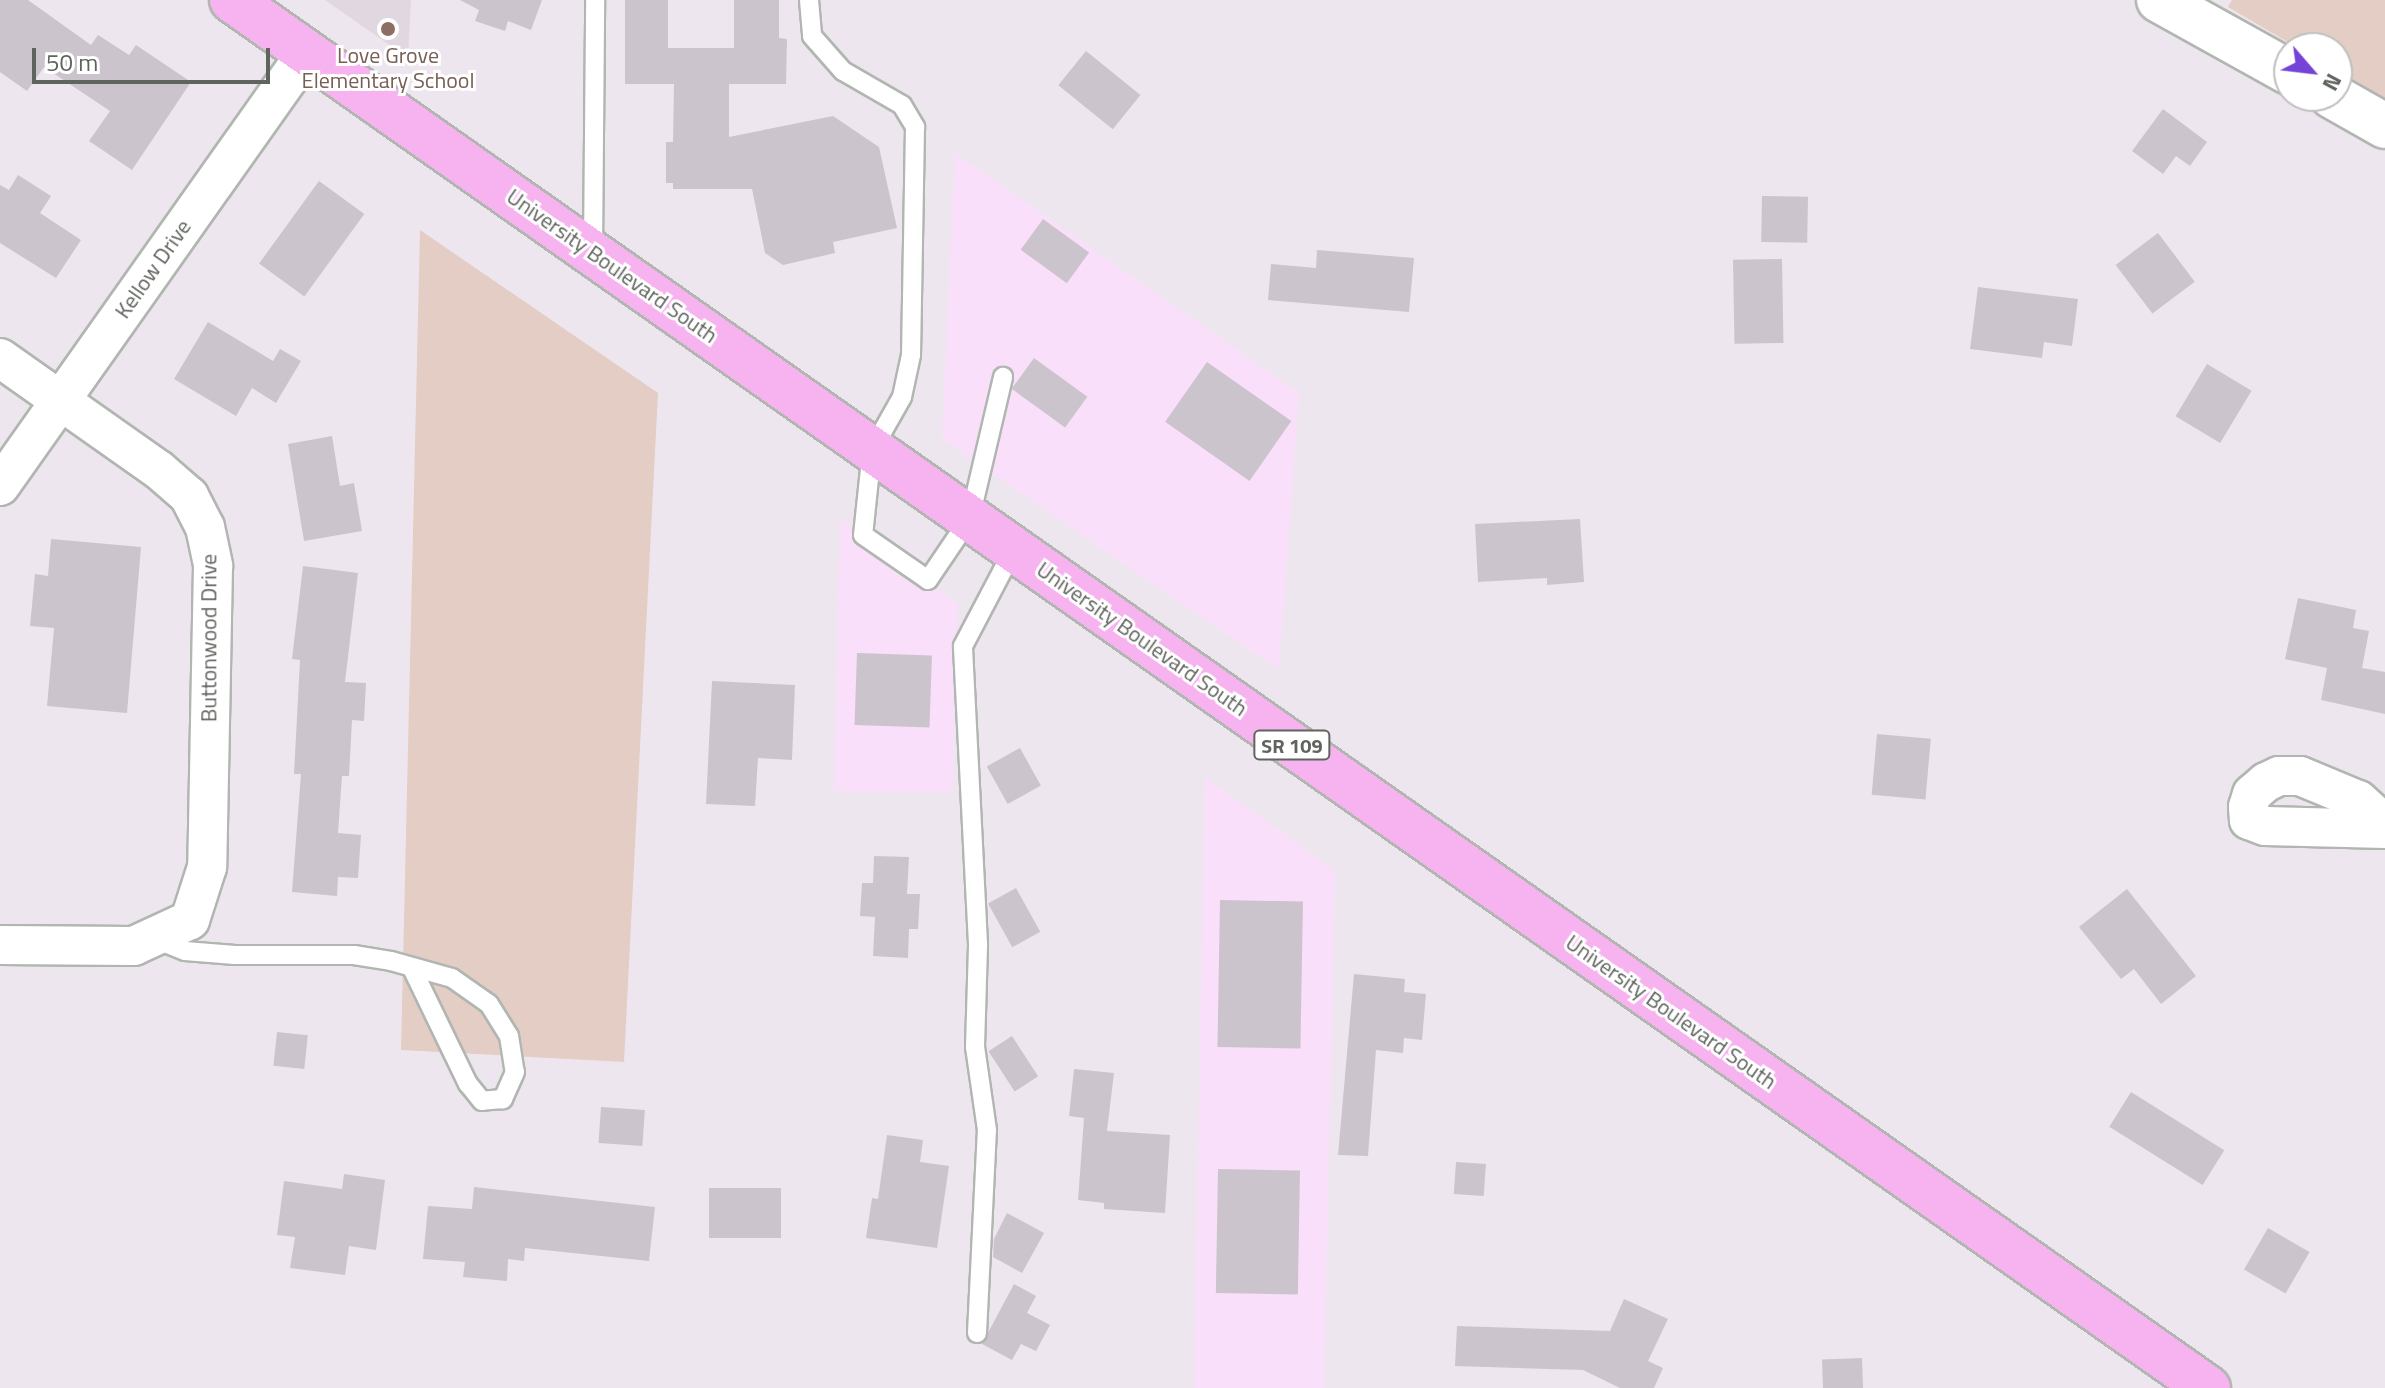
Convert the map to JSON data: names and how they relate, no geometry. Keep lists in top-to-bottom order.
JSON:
{
  "streets": {
    "main road": ["University Boulevard South", "SR 109"],
    "street": ["Kellow Drive", "Buttonwood Drive"]
  },
  "crossings": [
    ["University Boulevard South", "Kellow Drive"],
    ["Kellow Drive", "Buttonwood Drive"]
  ],
  "places": ["Love Grove Elementary School"],
  "scale_bar": "50 m",
  "north": "bottom right"
}
